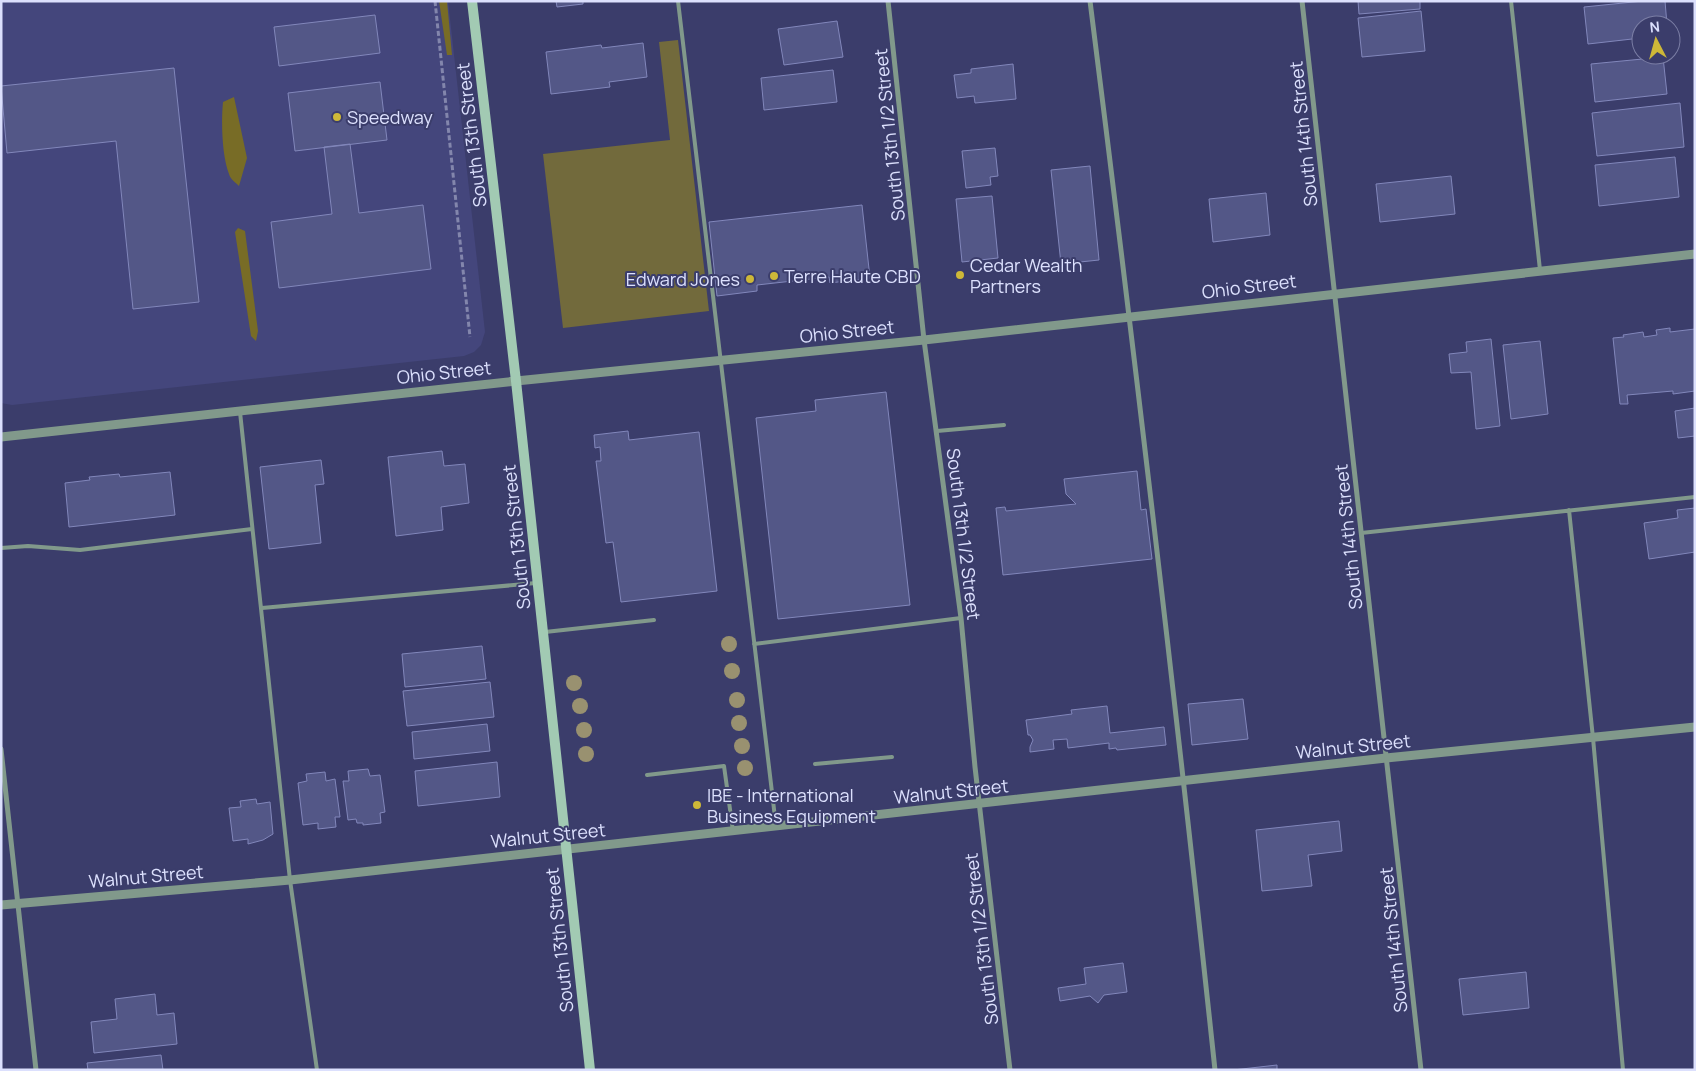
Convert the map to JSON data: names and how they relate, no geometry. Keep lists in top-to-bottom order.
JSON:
{
  "streets": {
    "main road": ["South 13th Street"],
    "street": [
      "South 14th Street",
      "South 13th 1/2 Street",
      "Ohio Street",
      "Walnut Street"
    ]
  },
  "crossings": [
    ["South 14th Street", "Ohio Street"],
    ["South 14th Street", "Walnut Street"],
    ["South 13th Street", "Ohio Street"],
    ["South 13th Street", "Walnut Street"],
    ["South 13th 1/2 Street", "Ohio Street"],
    ["South 13th 1/2 Street", "Walnut Street"]
  ],
  "places": [
    "Speedway",
    "Cedar Wealth Partners",
    "Terre Haute CBD",
    "Edward Jones",
    "IBE - International Business Equipment"
  ],
  "north": "top"
}
